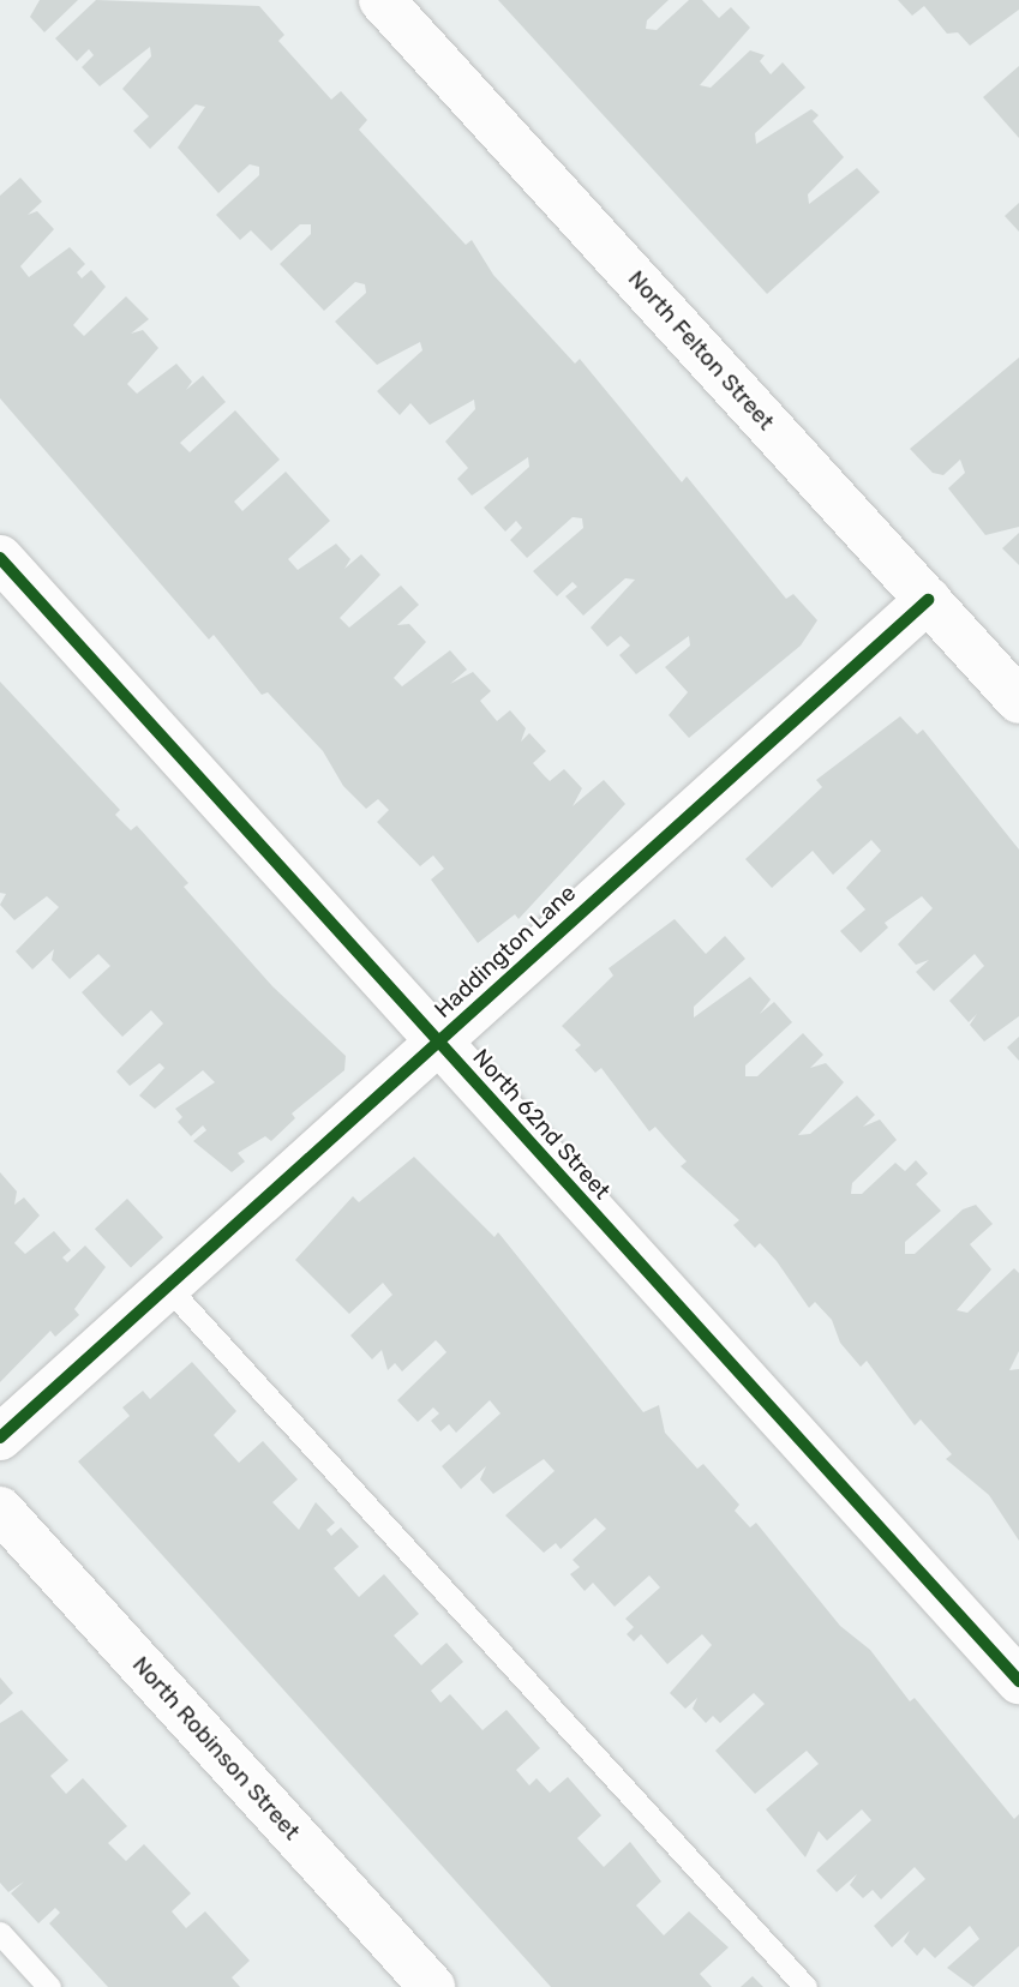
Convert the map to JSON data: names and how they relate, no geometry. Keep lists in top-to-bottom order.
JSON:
{
  "streets": {
    "street": [
      "North Felton Street",
      "Haddington Lane",
      "North 62nd Street",
      "North Robinson Street"
    ]
  },
  "crossings": [
    ["North Felton Street", "Haddington Lane"],
    ["Haddington Lane", "North 62nd Street"]
  ]
}
